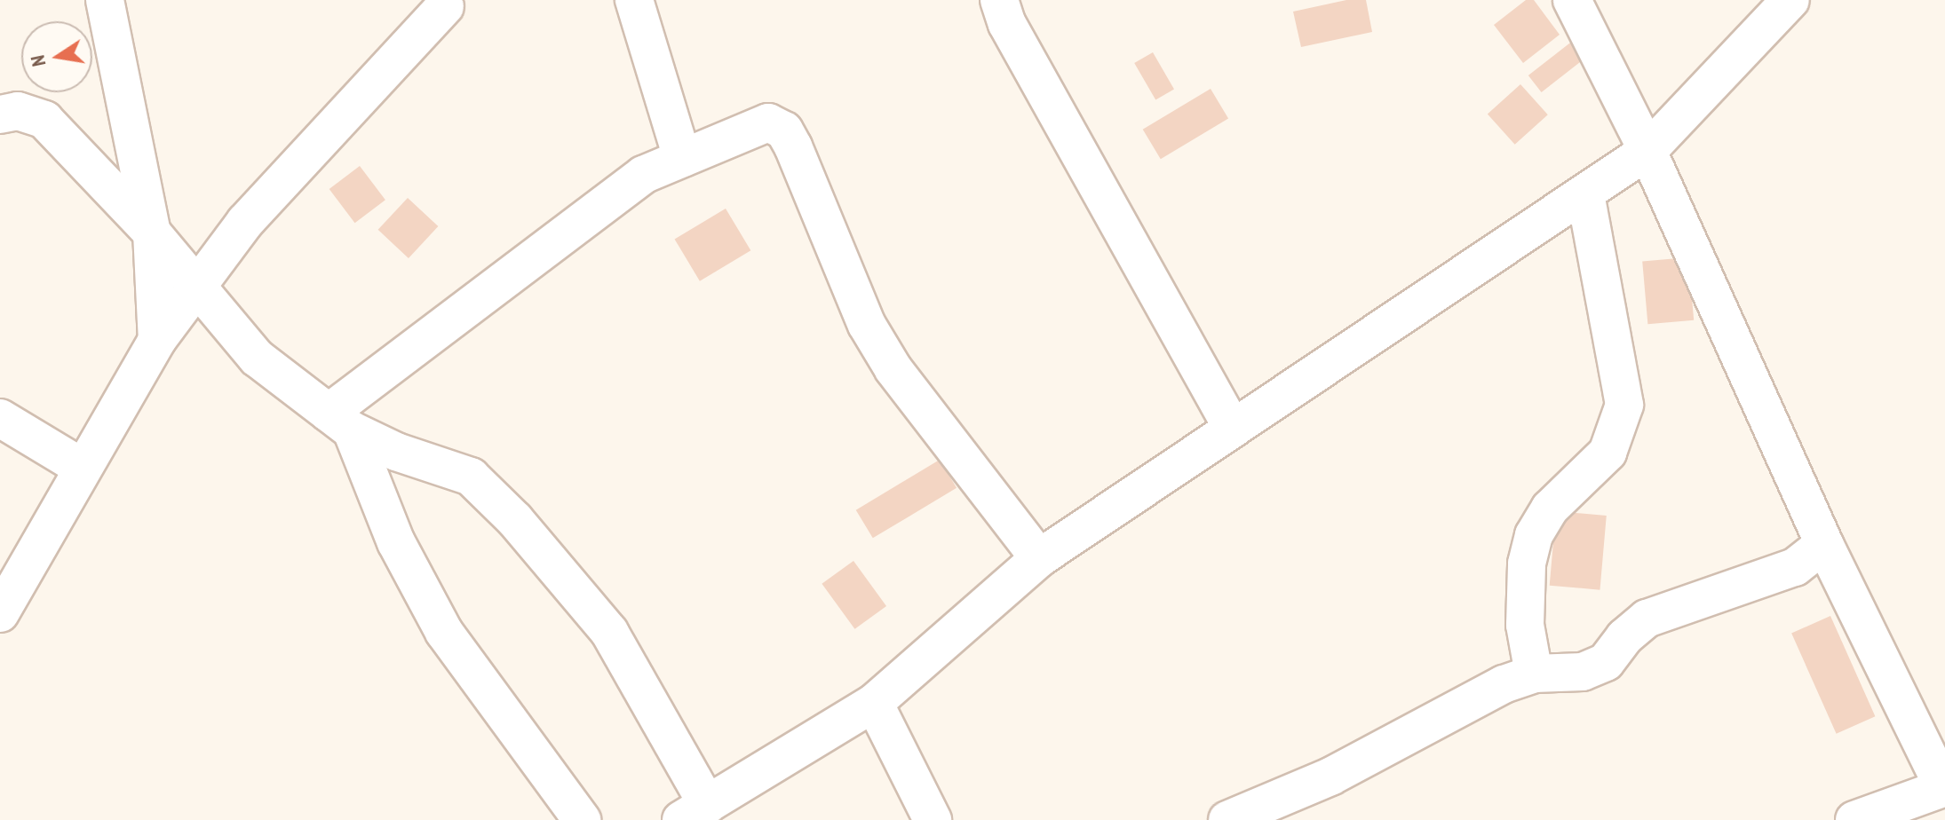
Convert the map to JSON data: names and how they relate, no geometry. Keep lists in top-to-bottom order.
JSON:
{
  "north": "left"
}
